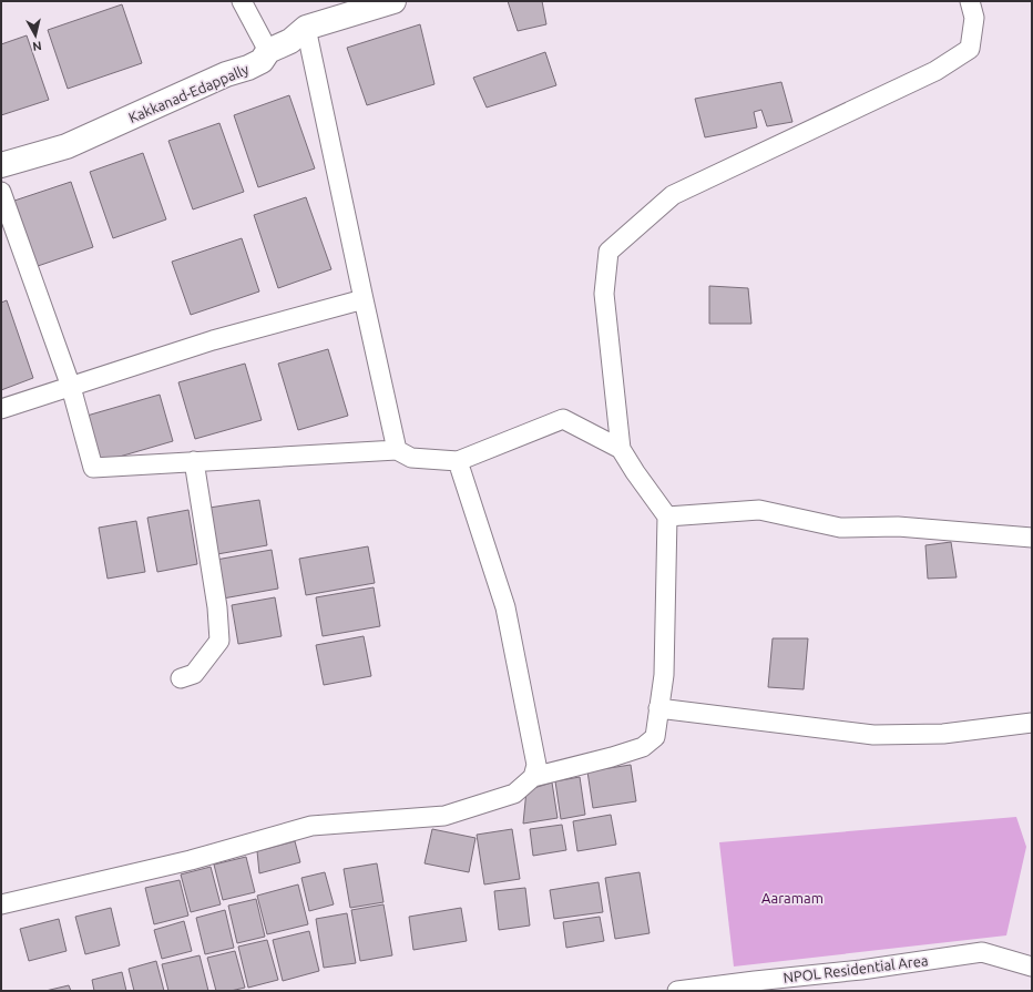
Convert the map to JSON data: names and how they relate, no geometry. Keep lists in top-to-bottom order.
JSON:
{
  "streets": {
    "street": ["Kakkanad-Edappally", "NPOL Residential Area"]
  },
  "parks": ["Aaramam"],
  "north": "bottom"
}
